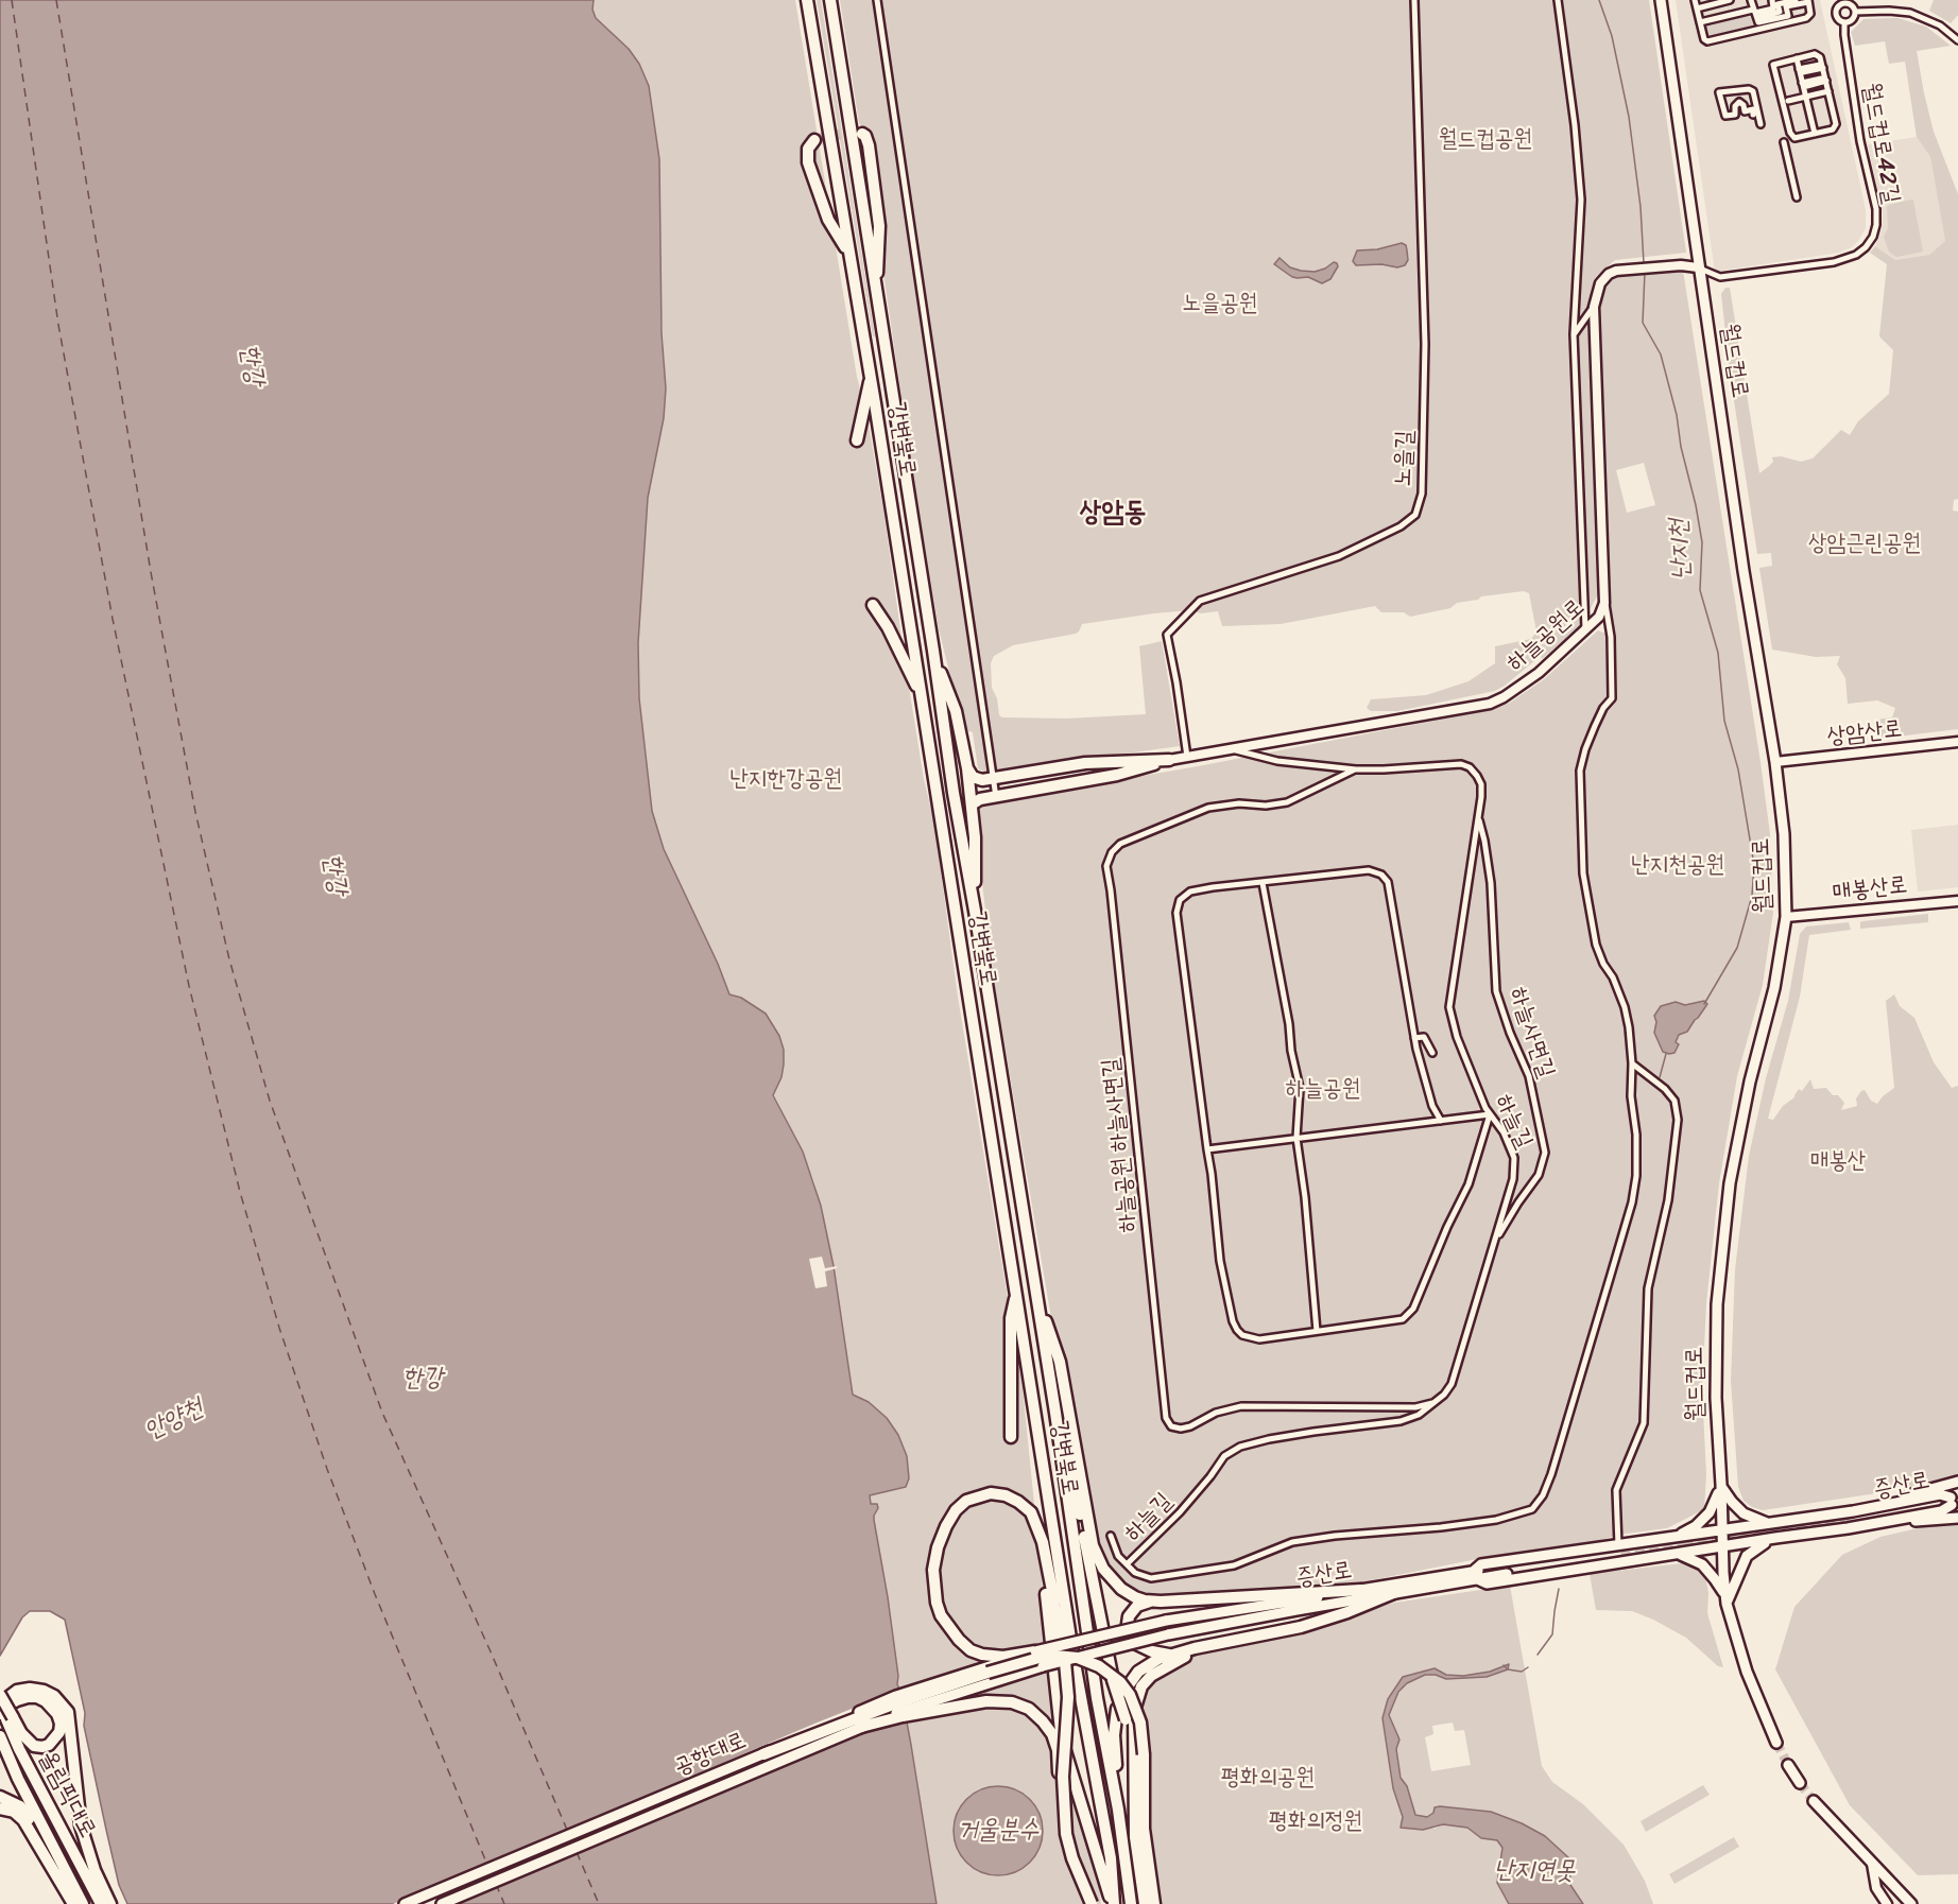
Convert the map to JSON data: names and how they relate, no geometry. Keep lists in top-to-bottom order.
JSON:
{
  "streets": {
    "highway": ["강변북로", "올림픽대로"],
    "main road": ["월드컵로", "증산로", "공항대로"],
    "street": [
      "월드컵로42길",
      "노을길",
      "하늘공원로",
      "상암산로",
      "매봉산로",
      "하늘사면길",
      "하늘길",
      "하늘공원 하늘사면길"
    ]
  },
  "crossings": [
    ["월드컵로42길", "월드컵로"],
    ["월드컵로42길", "하늘공원로"],
    ["월드컵로", "하늘공원로"],
    ["월드컵로", "상암산로"],
    ["월드컵로", "매봉산로"],
    ["월드컵로", "증산로"],
    ["노을길", "하늘공원로"],
    ["하늘공원로", "하늘길"],
    ["하늘사면길", "하늘길"],
    ["하늘길", "하늘공원 하늘사면길"],
    ["증산로", "공항대로"]
  ],
  "districts": ["상암동"],
  "water": [
    "한강",
    "난지천",
    "안양천",
    "거울분수",
    "난지연못"
  ],
  "parks": [
    "월드컵공원",
    "노을공원",
    "상암근린공원",
    "난지한강공원",
    "난지천공원",
    "하늘공원",
    "매봉산",
    "평화의공원",
    "평화의정원"
  ]
}
